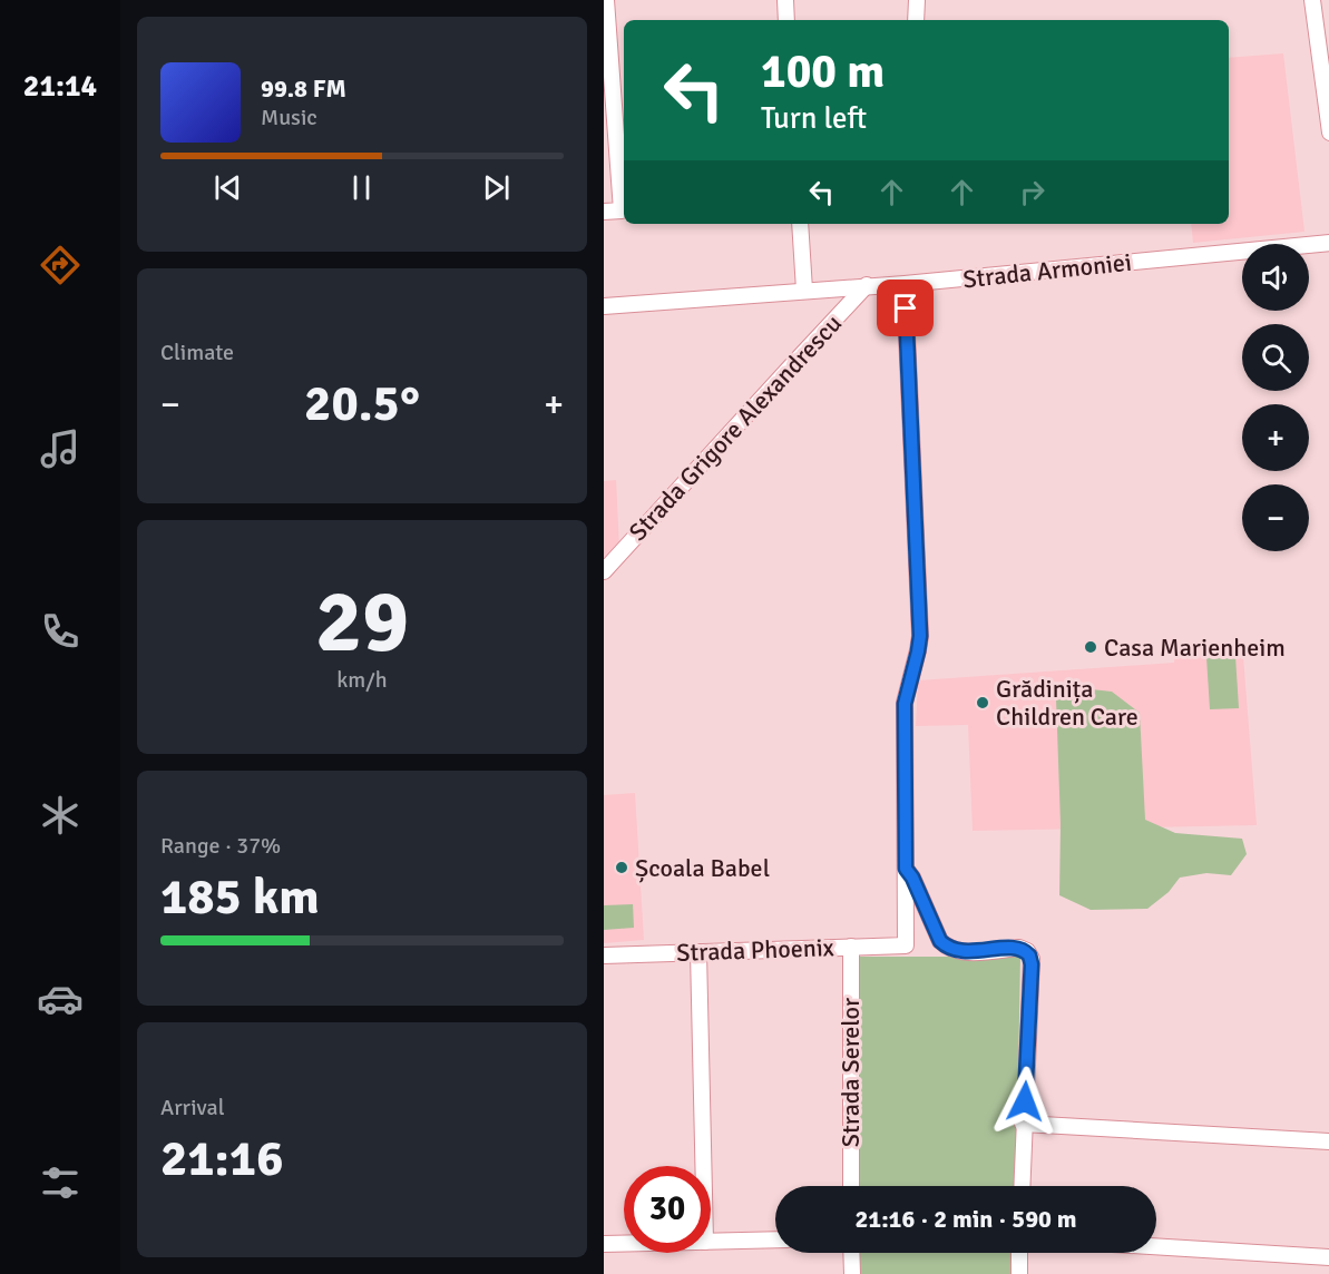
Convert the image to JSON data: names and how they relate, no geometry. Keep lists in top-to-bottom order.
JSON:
{
  "streets": {
    "street": [
      "Strada Armoniei",
      "Strada Grigore Alexandrescu",
      "Strada Phoenix",
      "Strada Serelor"
    ]
  },
  "crossings": [
    ["Strada Armoniei", "Strada Grigore Alexandrescu"],
    ["Strada Phoenix", "Strada Serelor"]
  ],
  "places": ["Casa Marienheim", "Grădinița Children Care", "Școala Babel"],
  "page": {
    "tabs": "21:14",
    "turn": ["100 m", "Turn left"],
    "song": ["99.8 FM", "Music"],
    "map_buttons": ["+", "−"],
    "tile": [
      "Climate",
      ["29", "km/h"],
      ["Range · 37%", "185 km"],
      ["Arrival", "21:16"]
    ],
    "heat": ["−", "20.5°", "+"],
    "limit": "30",
    "trip": "21:16 · 2 min · 590 m"
  }
}
